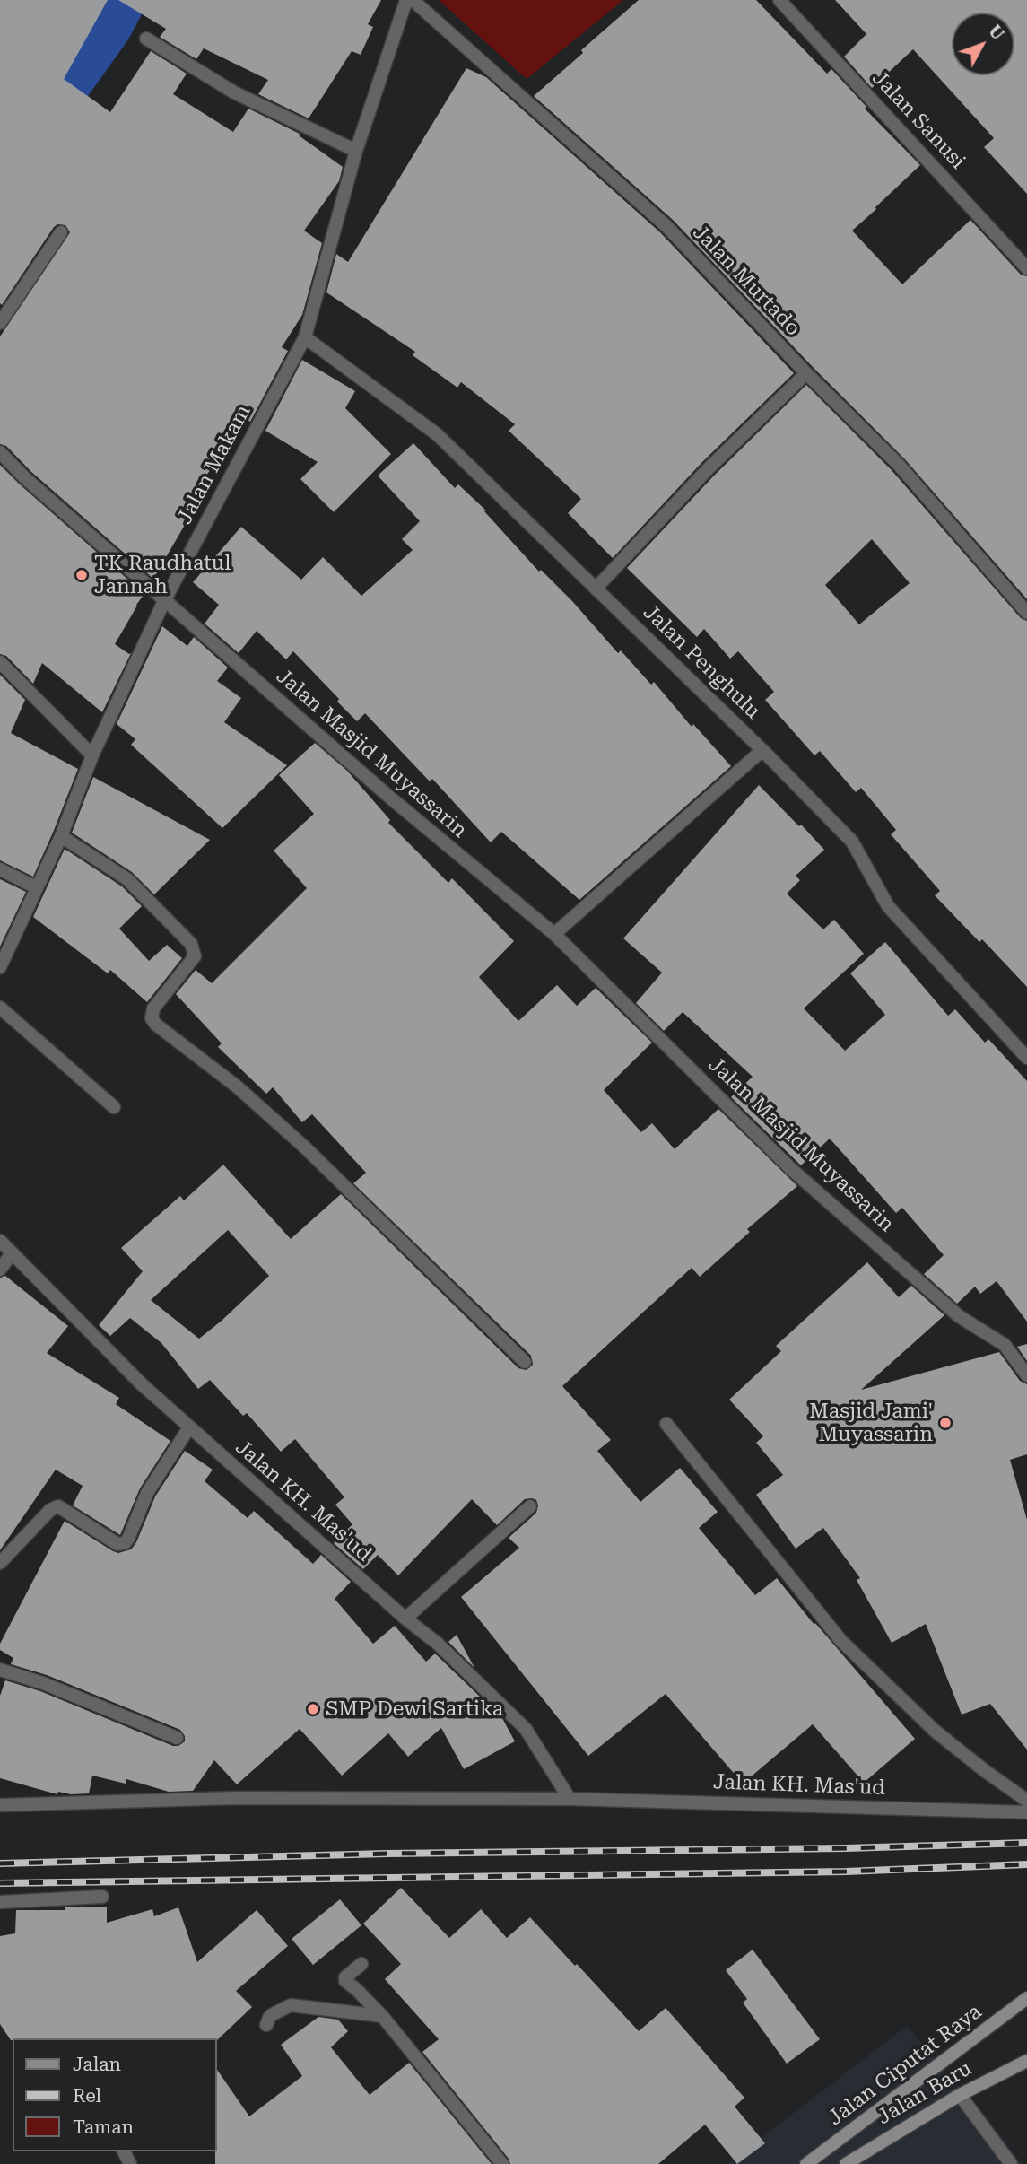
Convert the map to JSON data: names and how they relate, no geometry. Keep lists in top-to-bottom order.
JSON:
{
  "streets": {
    "main road": ["Jalan Ciputat Raya", "Jalan Baru"],
    "street": [
      "Jalan Sanusi",
      "Jalan Murtado",
      "Jalan Makam",
      "Jalan Penghulu",
      "Jalan Masjid Muyassarin",
      "Jalan KH. Mas'ud"
    ]
  },
  "crossings": [
    ["Jalan Makam", "Jalan Penghulu"],
    ["Jalan Makam", "Jalan Masjid Muyassarin"]
  ],
  "places": ["TK Raudhatul Jannah", "Masjid Jami' Muyassarin", "SMP Dewi Sartika"],
  "legend": ["Jalan", "Rel", "Taman"],
  "north": "top right"
}
